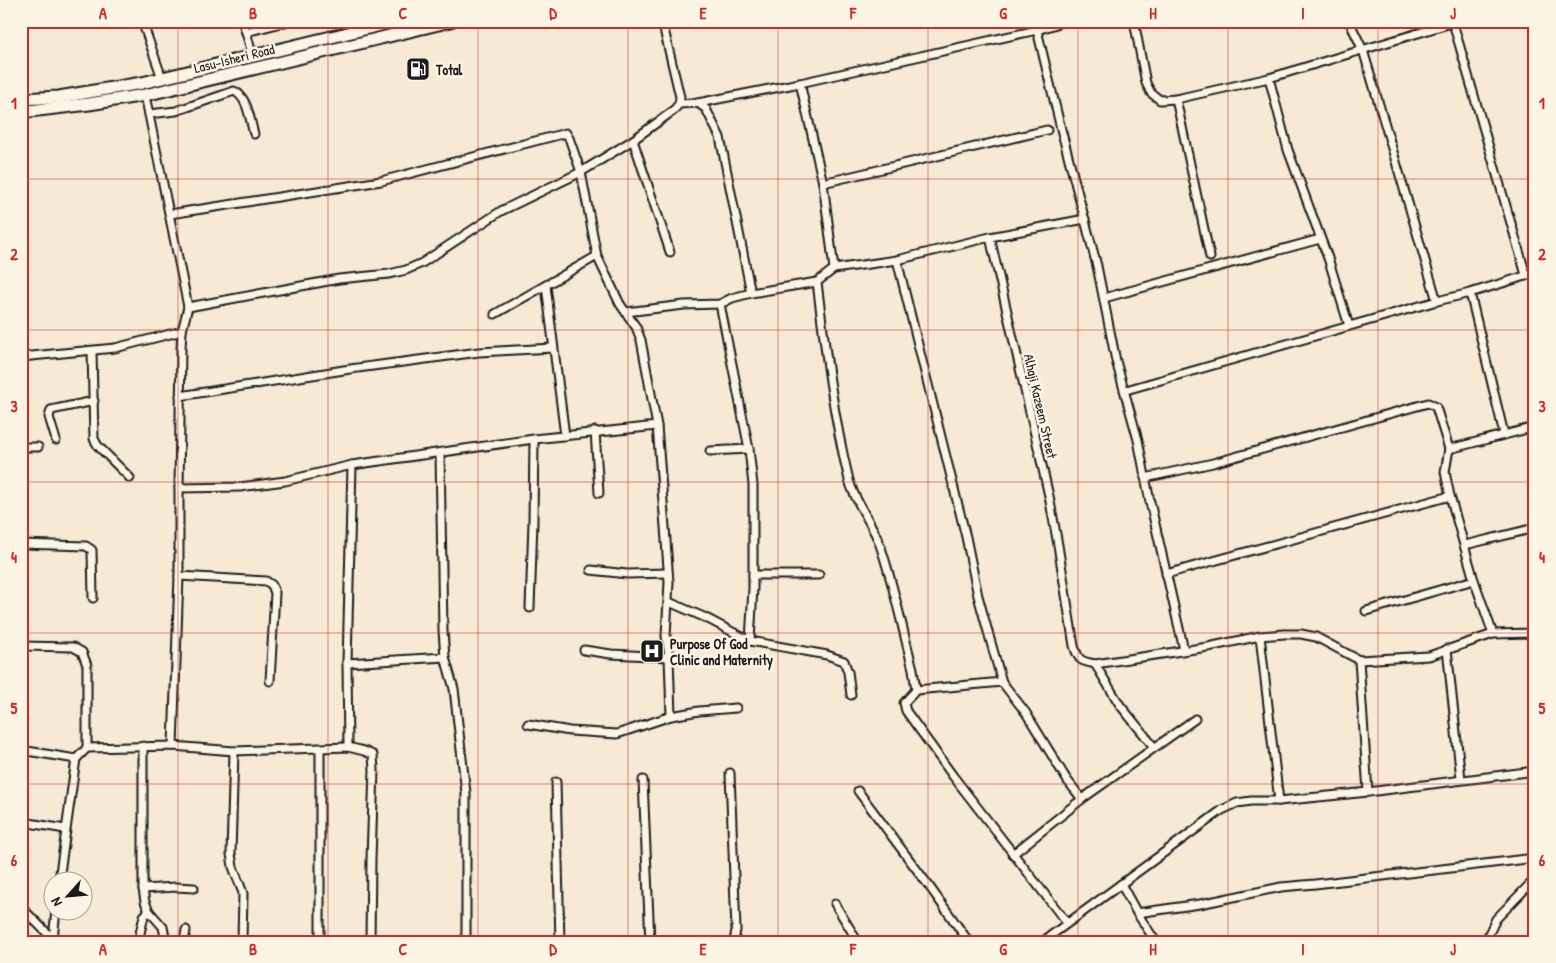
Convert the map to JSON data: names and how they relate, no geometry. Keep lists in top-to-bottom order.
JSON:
{
  "streets": {
    "main road": ["Lasu-Isheri Road"],
    "street": ["Alhaji Kazeem Street"]
  },
  "places": {
    "fuel station": ["Total"],
    "hospital": ["Purpose Of God Clinic and Maternity"]
  },
  "north": "bottom left",
  "grid": {
    "columns": [
      "A",
      "B",
      "C",
      "D",
      "E",
      "F",
      "G",
      "H",
      "I",
      "J"
    ],
    "rows": [
      "1",
      "2",
      "3",
      "4",
      "5",
      "6"
    ]
  }
}
